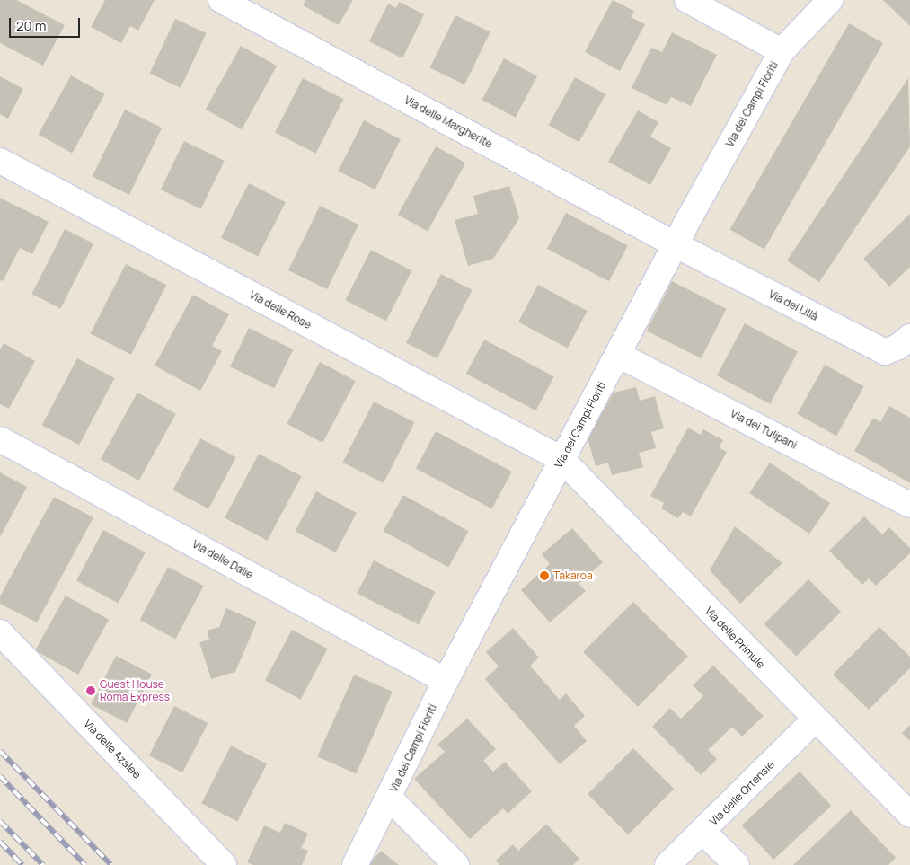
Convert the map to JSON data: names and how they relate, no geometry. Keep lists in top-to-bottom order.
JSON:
{
  "streets": {
    "street": [
      "Via dei Campi Fioriti",
      "Via delle Margherite",
      "Via dei Lillà",
      "Via delle Rose",
      "Via dei Tulipani",
      "Via delle Dalie",
      "Via delle Primule",
      "Via delle Azalee",
      "Via delle Ortensie"
    ]
  },
  "crossings": [
    ["Via dei Campi Fioriti", "Via delle Margherite"],
    ["Via dei Campi Fioriti", "Via dei Lillà"],
    ["Via dei Campi Fioriti", "Via delle Rose"],
    ["Via dei Campi Fioriti", "Via dei Tulipani"],
    ["Via dei Campi Fioriti", "Via delle Dalie"],
    ["Via dei Campi Fioriti", "Via delle Primule"],
    ["Via delle Margherite", "Via dei Lillà"],
    ["Via delle Rose", "Via delle Primule"],
    ["Via delle Primule", "Via delle Ortensie"]
  ],
  "places": ["Takaroa", "Guest House Roma Express"],
  "scale_bar": "20 m"
}
